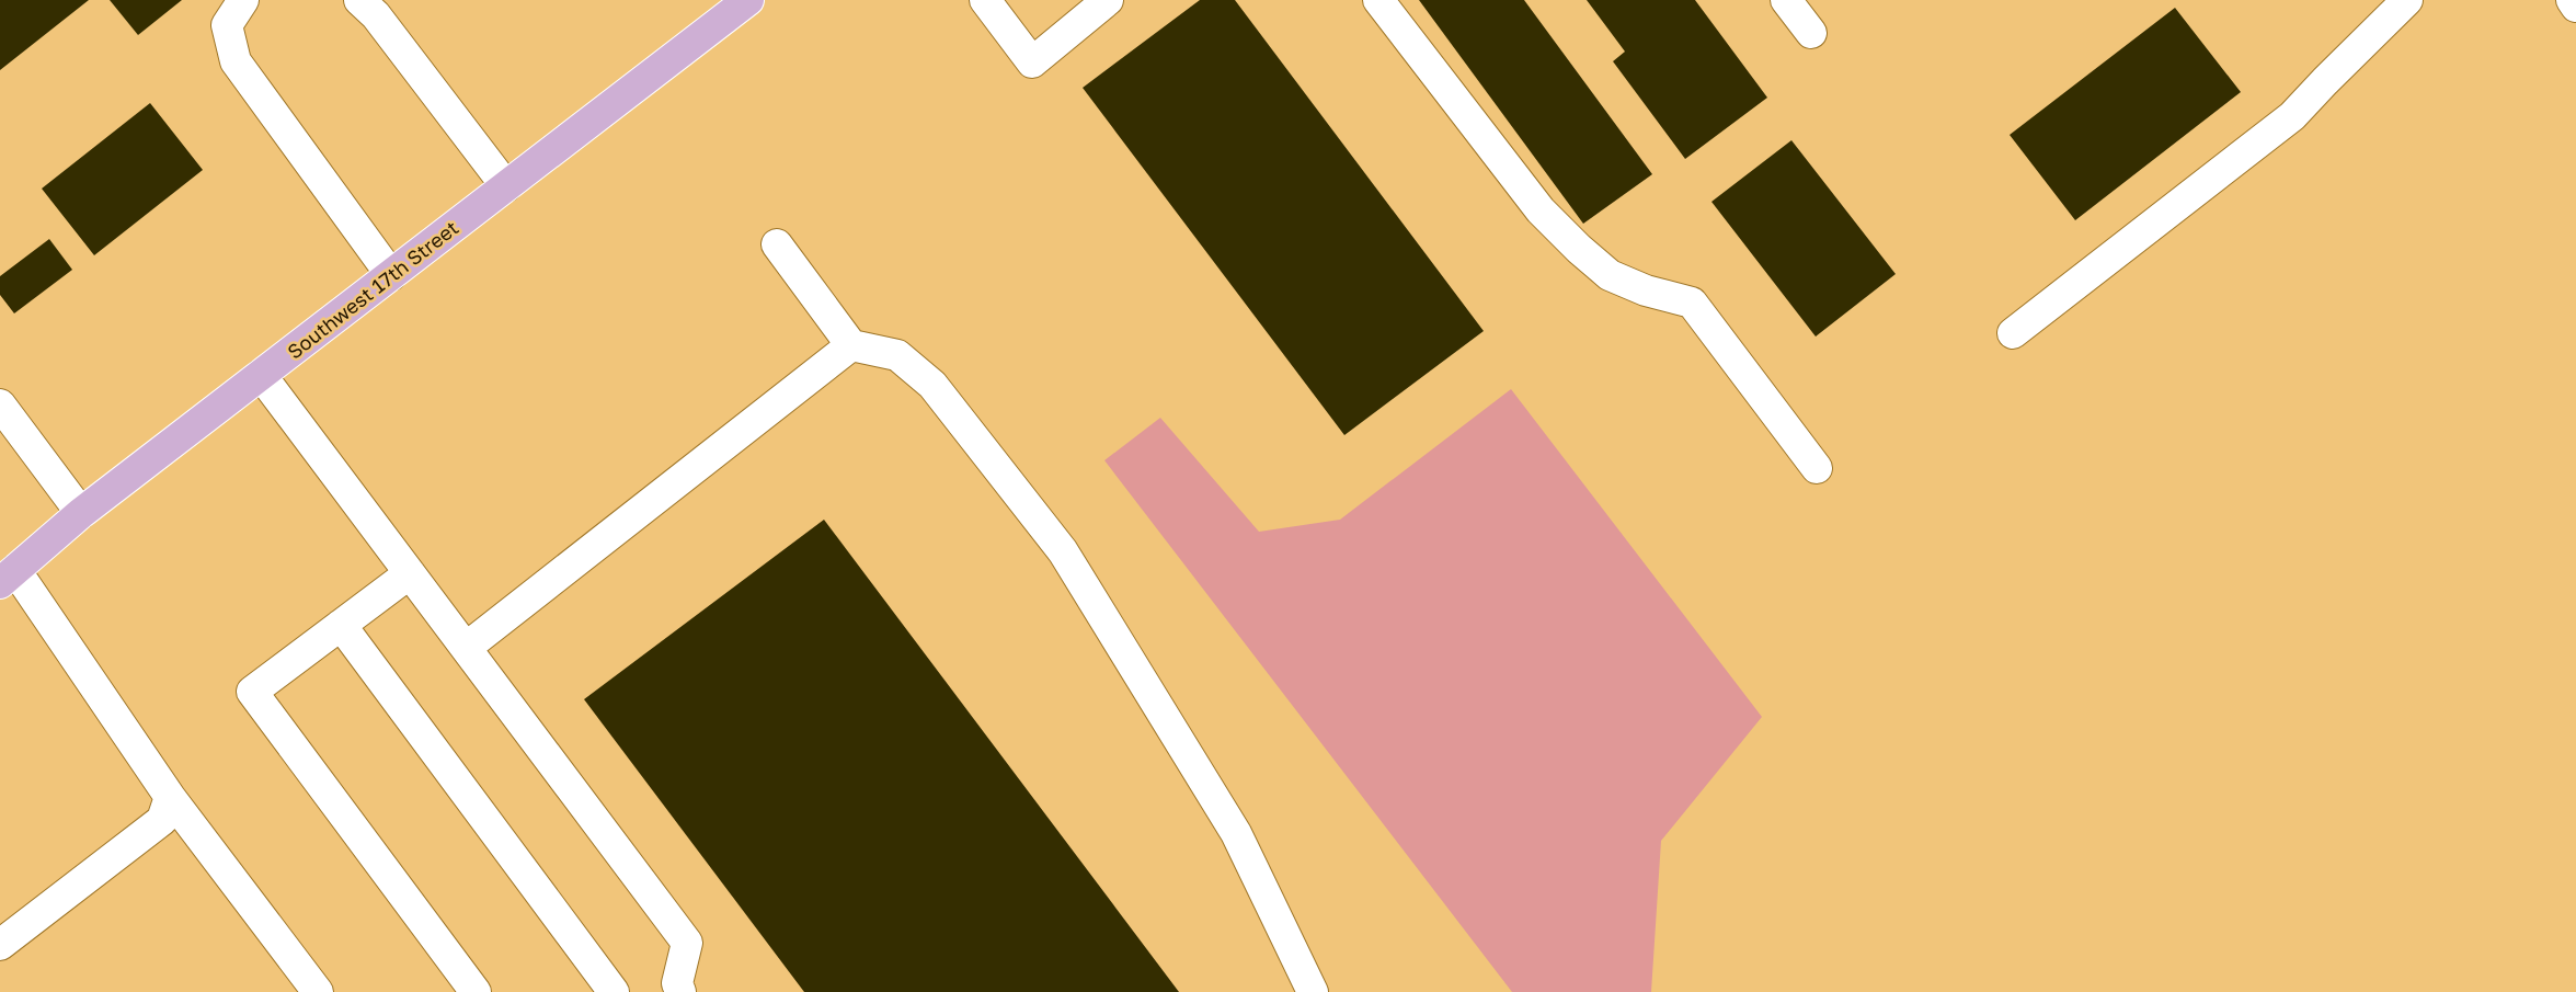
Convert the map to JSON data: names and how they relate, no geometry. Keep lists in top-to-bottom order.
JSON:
{
  "streets": {
    "main road": ["Southwest 17th Street"]
  }
}
